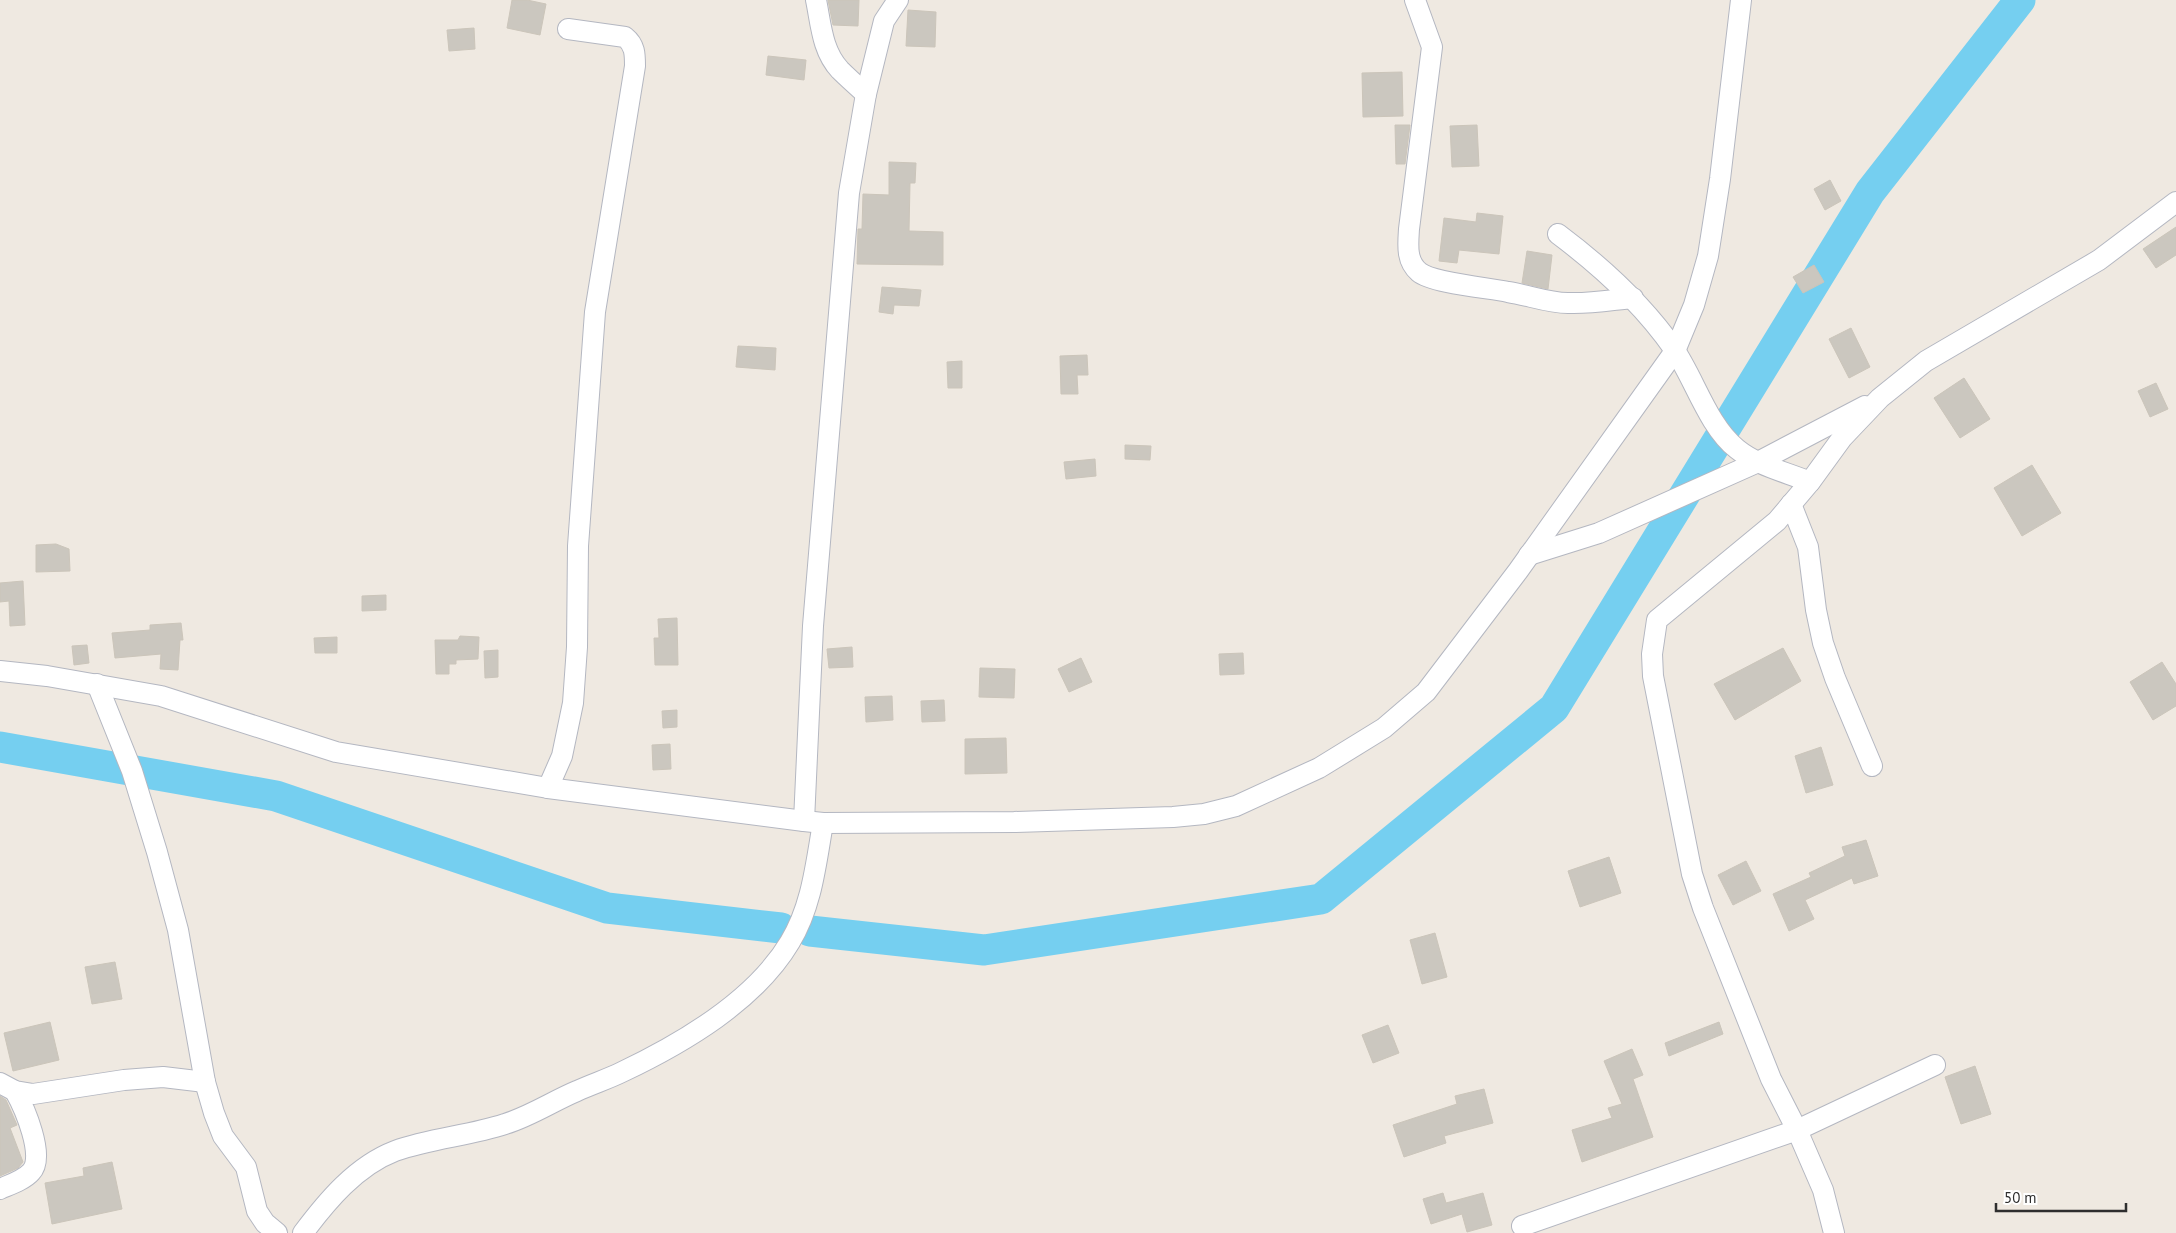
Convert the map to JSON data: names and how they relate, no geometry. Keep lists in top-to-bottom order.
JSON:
{
  "scale_bar": "50 m"
}
